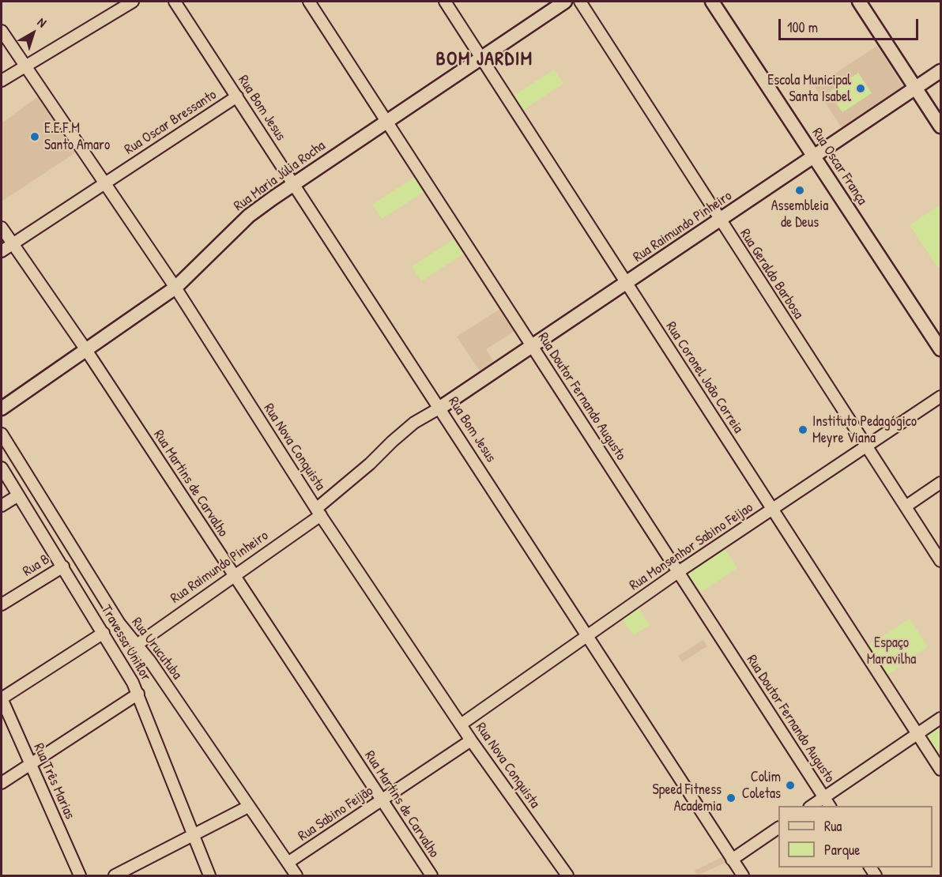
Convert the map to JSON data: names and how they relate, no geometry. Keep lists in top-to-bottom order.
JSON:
{
  "streets": {
    "street": [
      "Rua Bom Jesus",
      "Rua Oscar Bressanto",
      "Rua Oscar França",
      "Rua Maria Júlia Rocha",
      "Rua Raimundo Pinheiro",
      "Rua Geraldo Barbosa",
      "Rua Coronel João Correia",
      "Rua Doutor Fernando Augusto",
      "Rua Nova Conquista",
      "Rua Martins de Carvalho",
      "Rua Monsenhor Sabino Feijao",
      "Rua B",
      "Travessa Uniflor",
      "Rua Urucutuba",
      "Rua Três Marias",
      "Rua Sabino Feijão"
    ]
  },
  "crossings": [
    ["Rua Bom Jesus", "Rua Oscar Bressanto"],
    ["Rua Bom Jesus", "Rua Maria Júlia Rocha"],
    ["Rua Bom Jesus", "Rua Raimundo Pinheiro"],
    ["Rua Bom Jesus", "Rua Monsenhor Sabino Feijao"],
    ["Rua Oscar Bressanto", "Rua Nova Conquista"],
    ["Rua Oscar Bressanto", "Rua Martins de Carvalho"],
    ["Rua Oscar França", "Rua Raimundo Pinheiro"],
    ["Rua Maria Júlia Rocha", "Rua Coronel João Correia"],
    ["Rua Maria Júlia Rocha", "Rua Doutor Fernando Augusto"],
    ["Rua Maria Júlia Rocha", "Rua Nova Conquista"],
    ["Rua Maria Júlia Rocha", "Rua Martins de Carvalho"],
    ["Rua Raimundo Pinheiro", "Rua Geraldo Barbosa"],
    ["Rua Raimundo Pinheiro", "Rua Coronel João Correia"],
    ["Rua Raimundo Pinheiro", "Rua Doutor Fernando Augusto"],
    ["Rua Raimundo Pinheiro", "Rua Nova Conquista"],
    ["Rua Raimundo Pinheiro", "Rua Martins de Carvalho"],
    ["Rua Raimundo Pinheiro", "Rua Urucutuba"],
    ["Rua Geraldo Barbosa", "Rua Monsenhor Sabino Feijao"],
    ["Rua Coronel João Correia", "Rua Monsenhor Sabino Feijao"],
    ["Rua Doutor Fernando Augusto", "Rua Monsenhor Sabino Feijao"],
    ["Rua Nova Conquista", "Rua Monsenhor Sabino Feijao"],
    ["Rua Nova Conquista", "Rua Sabino Feijão"],
    ["Rua Martins de Carvalho", "Rua Sabino Feijão"],
    ["Rua B", "Travessa Uniflor"],
    ["Travessa Uniflor", "Rua Três Marias"],
    ["Rua Urucutuba", "Rua Sabino Feijão"]
  ],
  "districts": ["BOM JARDIM"],
  "parks": ["Espaço Maravilha"],
  "places": [
    "Escola Municipal Santa Isabel",
    "E.E.F.M Santo Amaro",
    "Assembleia de Deus",
    "Instituto Pedagógico Meyre Viana",
    "Colim Coletas",
    "Speed Fitness Academia"
  ],
  "legend": ["Rua", "Parque"],
  "scale_bar": "100 m",
  "north": "top right"
}
